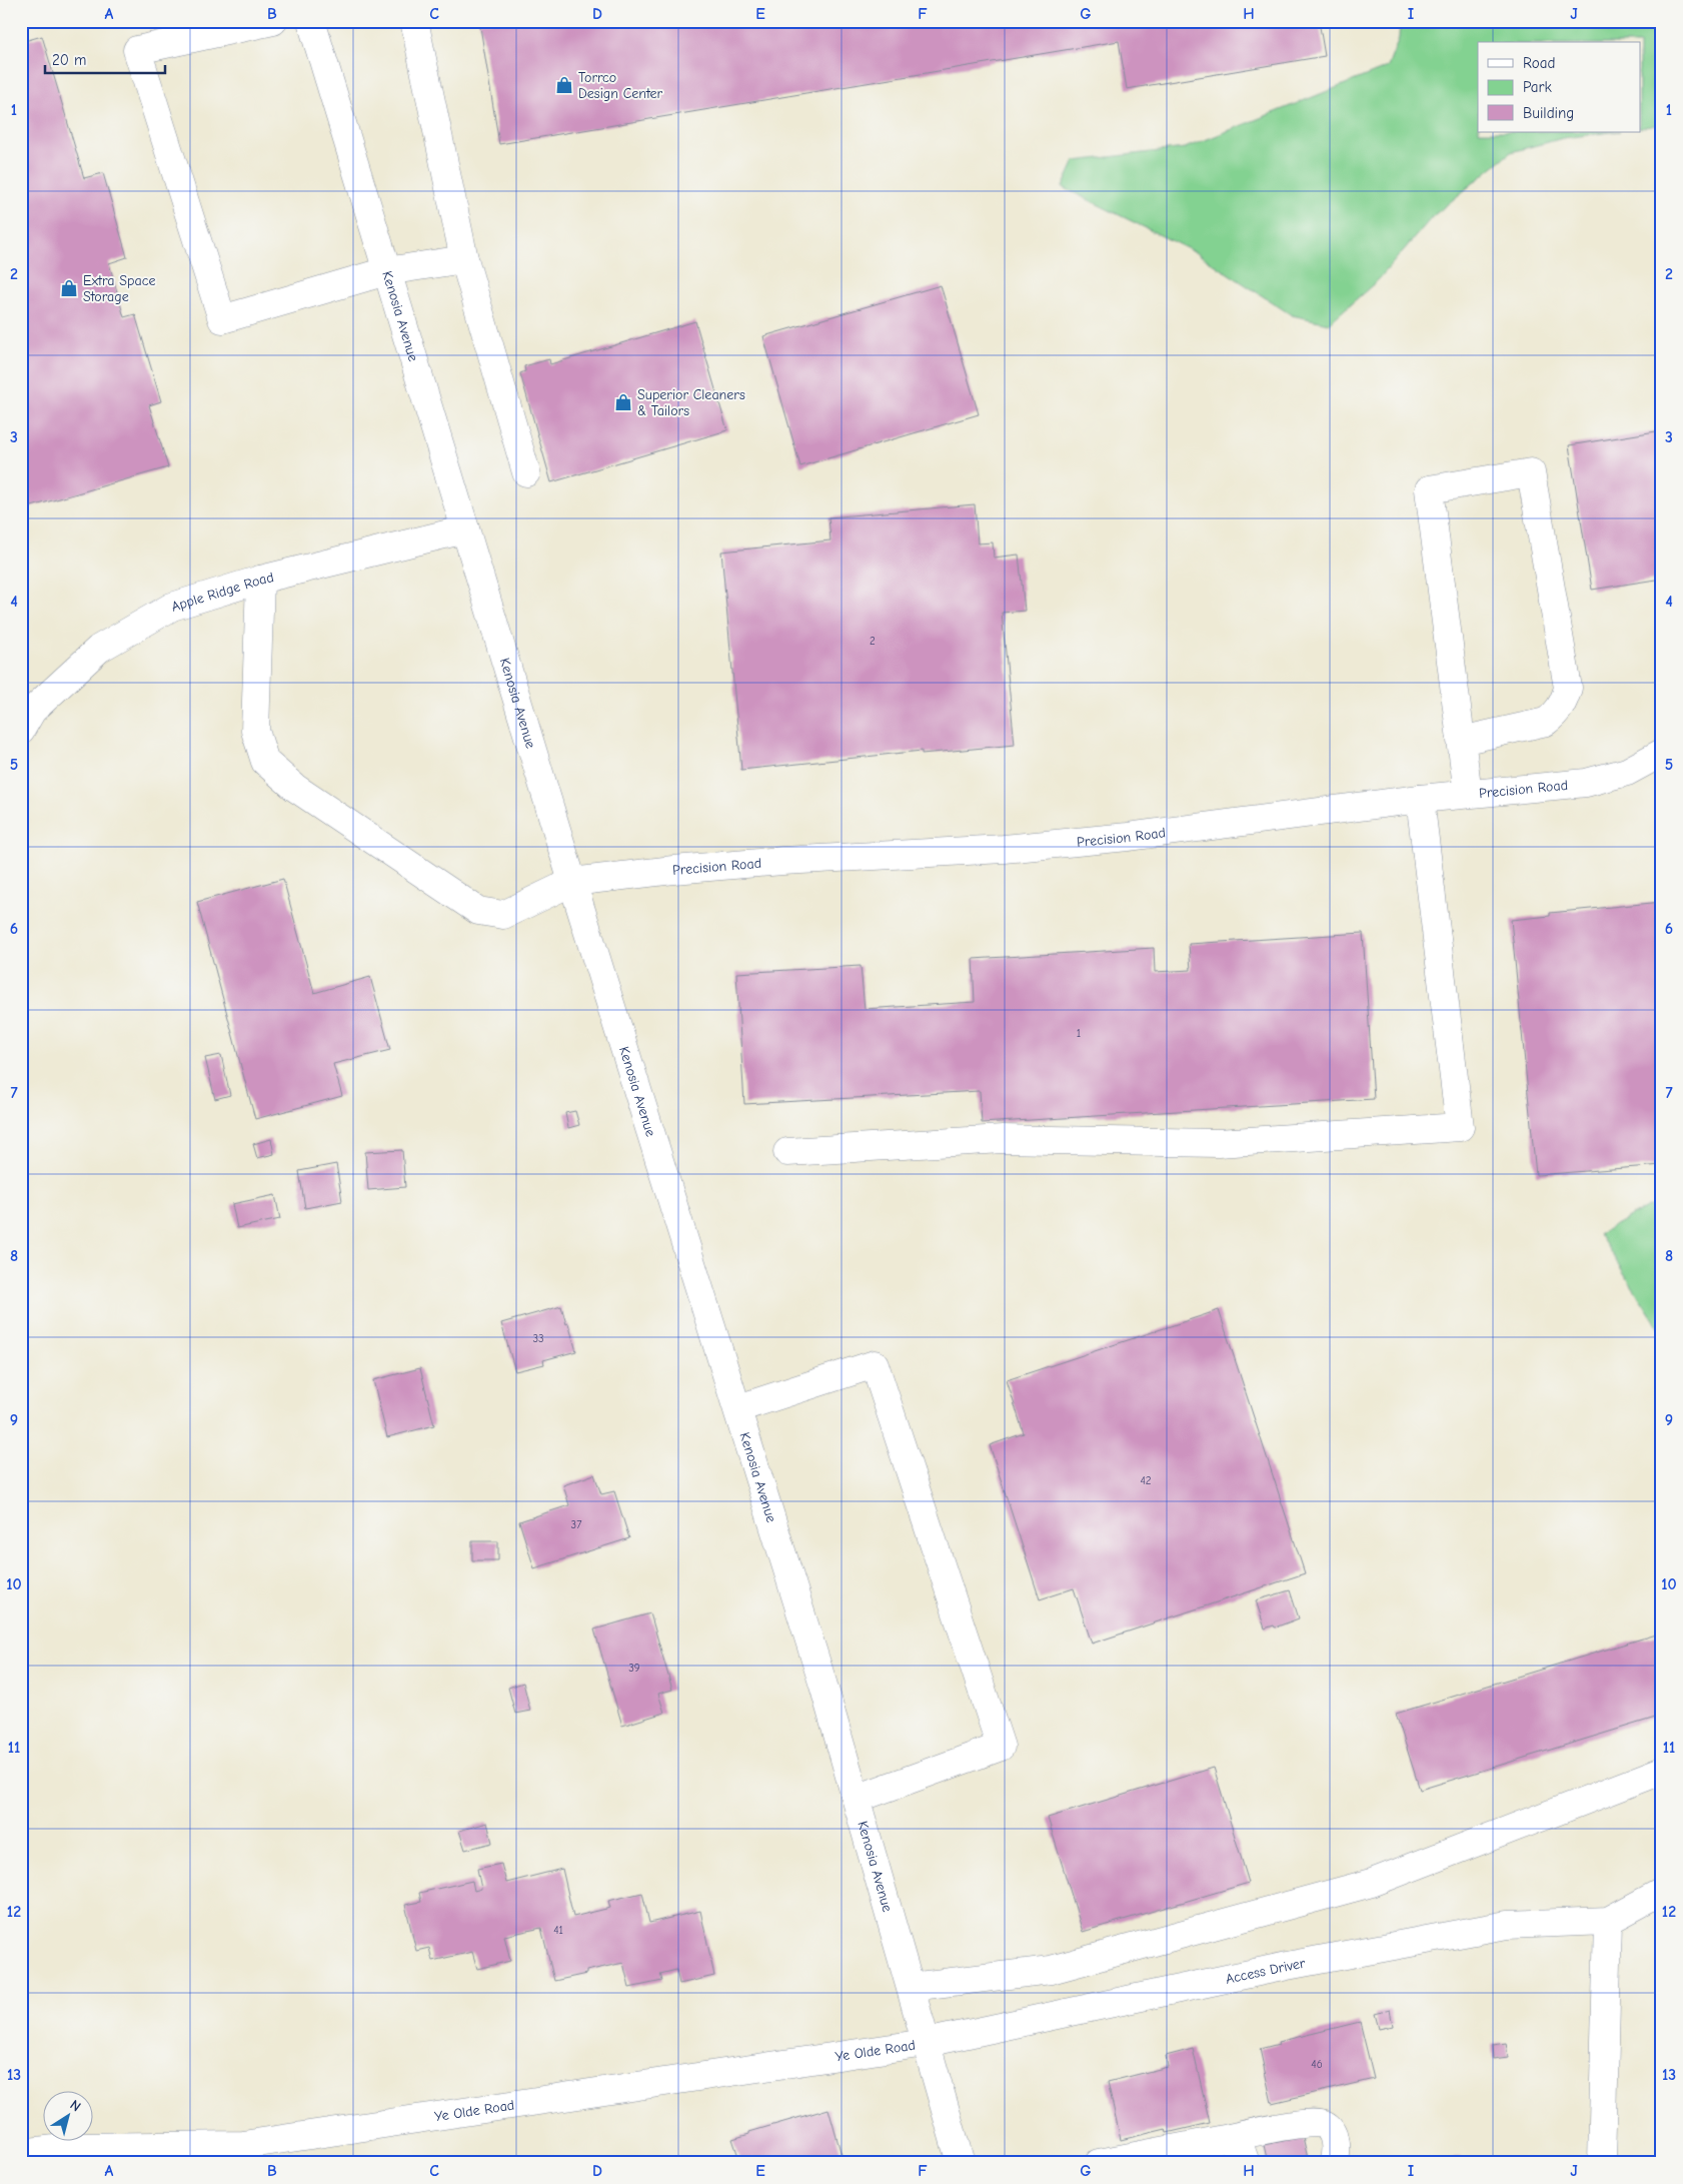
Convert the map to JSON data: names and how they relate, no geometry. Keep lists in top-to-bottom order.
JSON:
{
  "streets": {
    "street": [
      "Kenosia Avenue",
      "Apple Ridge Road",
      "Precision Road",
      "Access Driver",
      "Ye Olde Road"
    ]
  },
  "crossings": [
    ["Kenosia Avenue", "Apple Ridge Road"],
    ["Kenosia Avenue", "Precision Road"],
    ["Kenosia Avenue", "Access Driver"],
    ["Kenosia Avenue", "Ye Olde Road"],
    ["Access Driver", "Ye Olde Road"]
  ],
  "places": {
    "shop": ["Torrco Design Center", "Extra Space Storage", "Superior Cleaners & Tailors"]
  },
  "house_numbers": [
    "2",
    "1",
    "33",
    "42",
    "37",
    "39",
    "41",
    "46"
  ],
  "legend": ["Road", "Park", "Building"],
  "scale_bar": "20 m",
  "north": "top right",
  "grid": {
    "columns": [
      "A",
      "B",
      "C",
      "D",
      "E",
      "F",
      "G",
      "H",
      "I",
      "J"
    ],
    "rows": [
      "1",
      "2",
      "3",
      "4",
      "5",
      "6",
      "7",
      "8",
      "9",
      "10",
      "11",
      "12",
      "13"
    ]
  }
}
